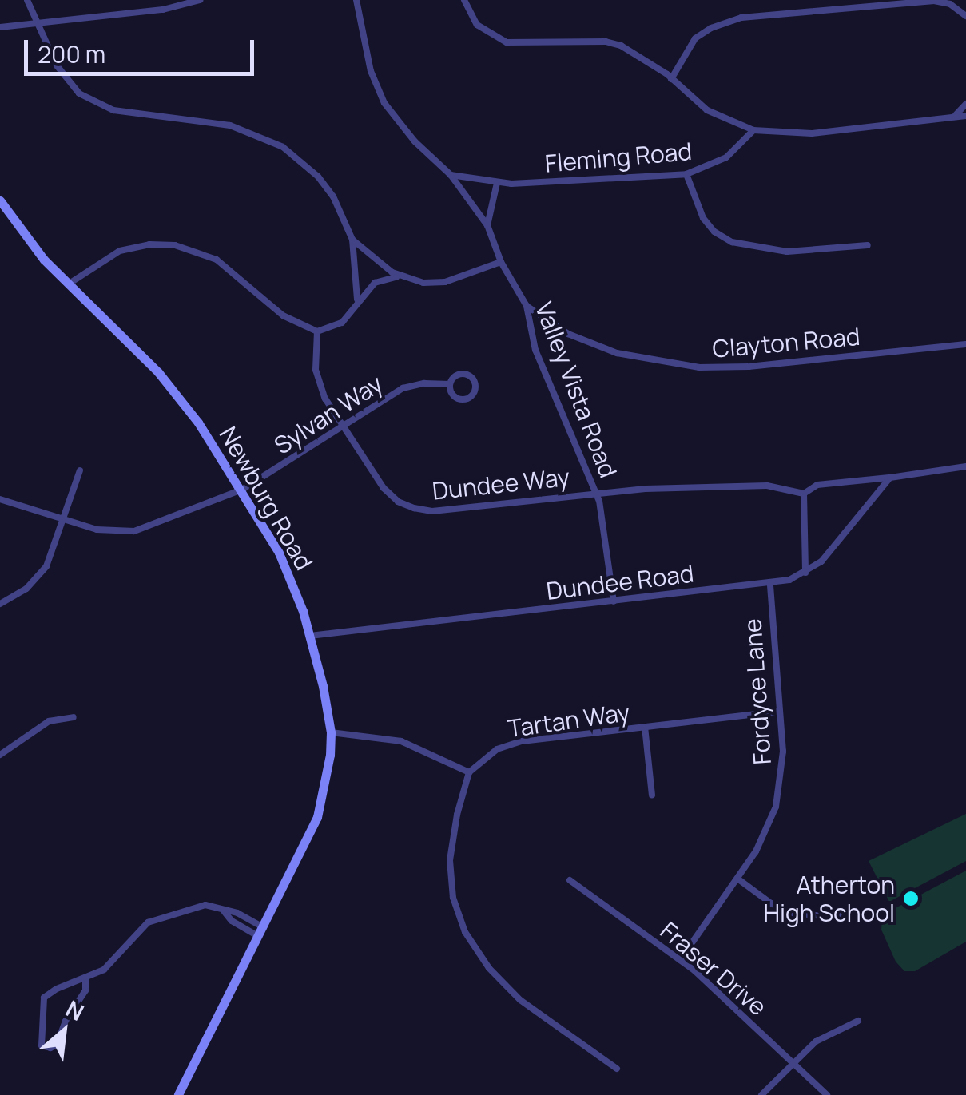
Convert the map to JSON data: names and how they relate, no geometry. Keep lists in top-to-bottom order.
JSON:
{
  "streets": {
    "main road": ["Newburg Road"],
    "street": [
      "Fleming Road",
      "Clayton Road",
      "Valley Vista Road",
      "Sylvan Way",
      "Dundee Way",
      "Dundee Road",
      "Fordyce Lane",
      "Tartan Way",
      "Fraser Drive"
    ]
  },
  "crossings": [
    ["Fleming Road", "Valley Vista Road"],
    ["Clayton Road", "Valley Vista Road"],
    ["Valley Vista Road", "Dundee Way"],
    ["Valley Vista Road", "Dundee Road"],
    ["Sylvan Way", "Dundee Way"],
    ["Sylvan Way", "Newburg Road"],
    ["Newburg Road", "Dundee Road"],
    ["Dundee Road", "Fordyce Lane"],
    ["Fordyce Lane", "Tartan Way"],
    ["Fordyce Lane", "Fraser Drive"]
  ],
  "places": ["Atherton High School"],
  "scale_bar": "200 m",
  "north": "top right"
}
